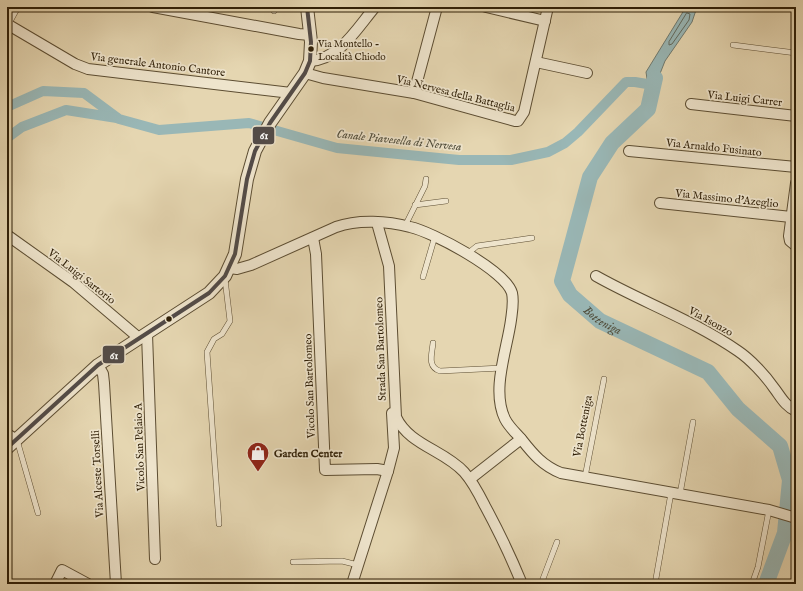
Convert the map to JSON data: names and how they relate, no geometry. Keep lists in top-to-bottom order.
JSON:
{
  "streets": {
    "street": [
      "Via generale Antonio Cantore",
      "Via Nervesa della Battaglia",
      "Via Luigi Carrer",
      "Via Arnaldo Fusinato",
      "Via Massimo d'Azeglio",
      "Via Luigi Sartorio",
      "Via Isonzo",
      "Strada San Bartolomeo",
      "Vicolo San Bartolomeo",
      "Vicolo San Pelaio A",
      "Via Alceste Torselli"
    ],
    "lane": ["Via Botteniga"]
  },
  "crossings": [
    ["Via Luigi Sartorio", "Vicolo San Pelaio A"]
  ],
  "water": ["Canale Piavesella di Nervesa", "Botteniga"],
  "places": {
    "other": ["Via Montello - Località Chiodo"],
    "shop": ["Garden Center"]
  },
  "lines": ["transit line 61"]
}
